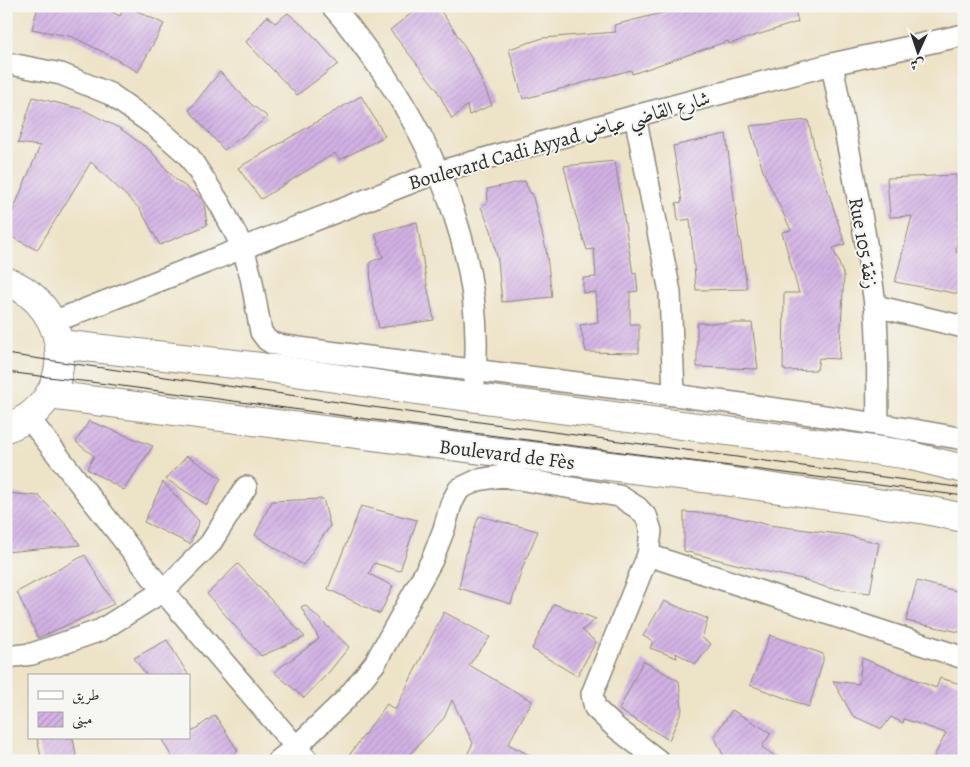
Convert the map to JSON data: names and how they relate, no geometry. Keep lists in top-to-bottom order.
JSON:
{
  "streets": {
    "street": ["Boulevard Cadi Ayyad شارع القاضي عياض", "Rue 105 زنقة", "Boulevard de Fès"]
  },
  "crossings": [
    ["Boulevard Cadi Ayyad شارع القاضي عياض", "Rue 105 زنقة"]
  ],
  "legend": ["طريق", "مبنى"],
  "north": "bottom"
}
